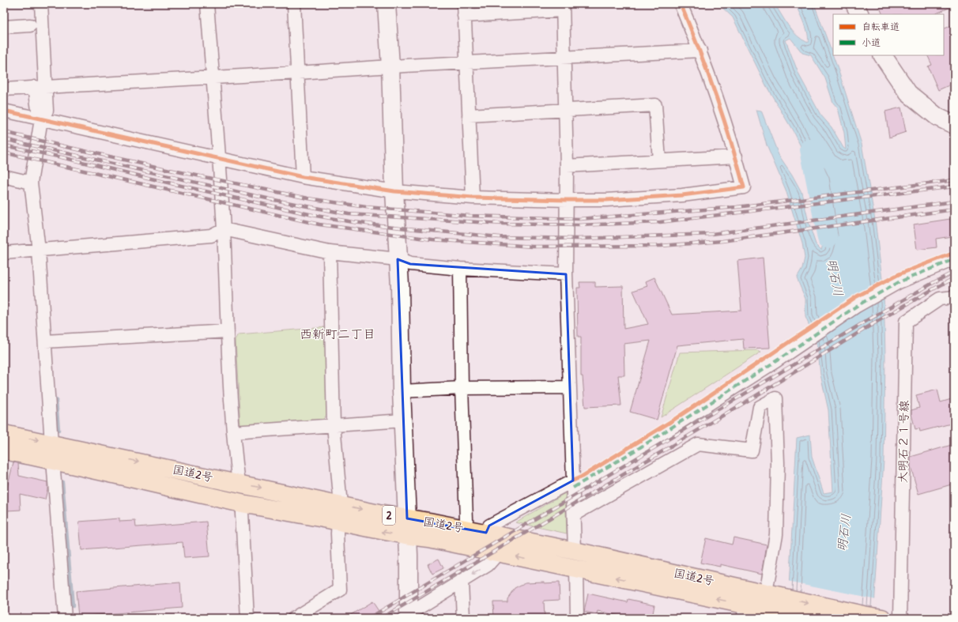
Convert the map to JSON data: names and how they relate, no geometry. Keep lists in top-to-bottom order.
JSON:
{
  "streets": {
    "highway": ["国道2号", "2"],
    "street": ["大明石２１号線"]
  },
  "districts": ["西新町二丁目"],
  "water": ["明石川"],
  "legend": ["自転車道", "小道"]
}
